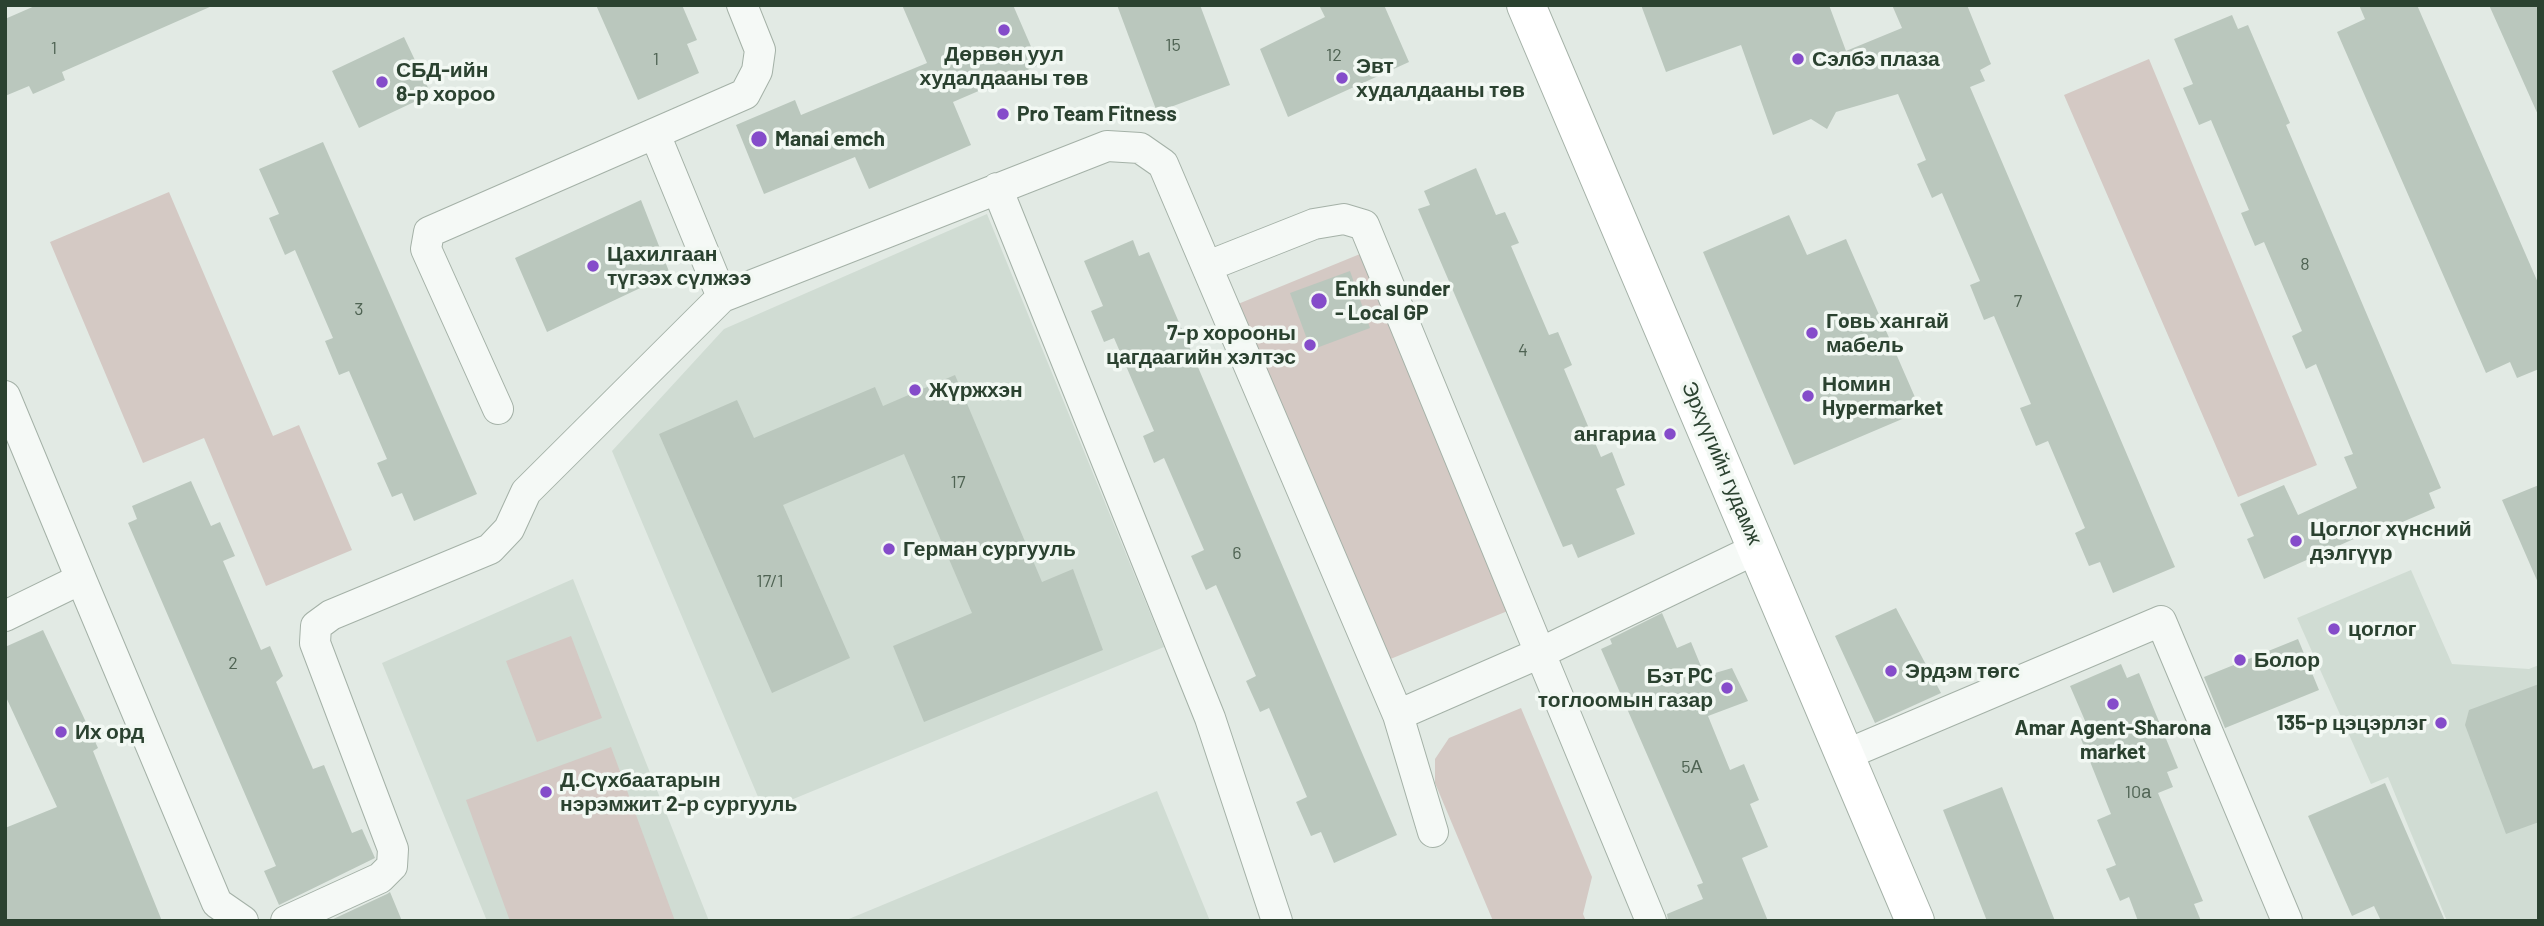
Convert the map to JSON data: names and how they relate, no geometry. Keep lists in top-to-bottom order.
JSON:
{
  "streets": {
    "main road": ["Эрхүүгийн гудамж"]
  },
  "places": [
    "Дөрвөн уул худалдааны төв",
    "Сэлбэ плаза",
    "Эвт худалдааны төв",
    "СБД-ийн 8-р хороо",
    "Pro Team Fitness",
    "Manai emch",
    "Цахилгаан түгээх сүлжээ",
    "Enkh sunder - Local GP",
    "Гoвь хангай мабель",
    "7-р хорооны цагдаагийн хэлтэс",
    "Жүржхэн",
    "Номин Hypermarket",
    "ангариа",
    "Цоглог хүнсний дэлгүүр",
    "Герман сургууль",
    "цоглог",
    "Болор",
    "Эрдэм төгс",
    "Бэт PC тоглоомын газар",
    "Amar Agent-Sharona market",
    "135-р цэцэрлэг",
    "Их орд",
    "Д.Сүхбаатарын нэрэмжит 2-р сургууль"
  ],
  "house_numbers": [
    "15",
    "1",
    "12",
    "1",
    "8",
    "7",
    "3",
    "4",
    "17",
    "6",
    "17/1",
    "2",
    "5А",
    "10а"
  ]
}
